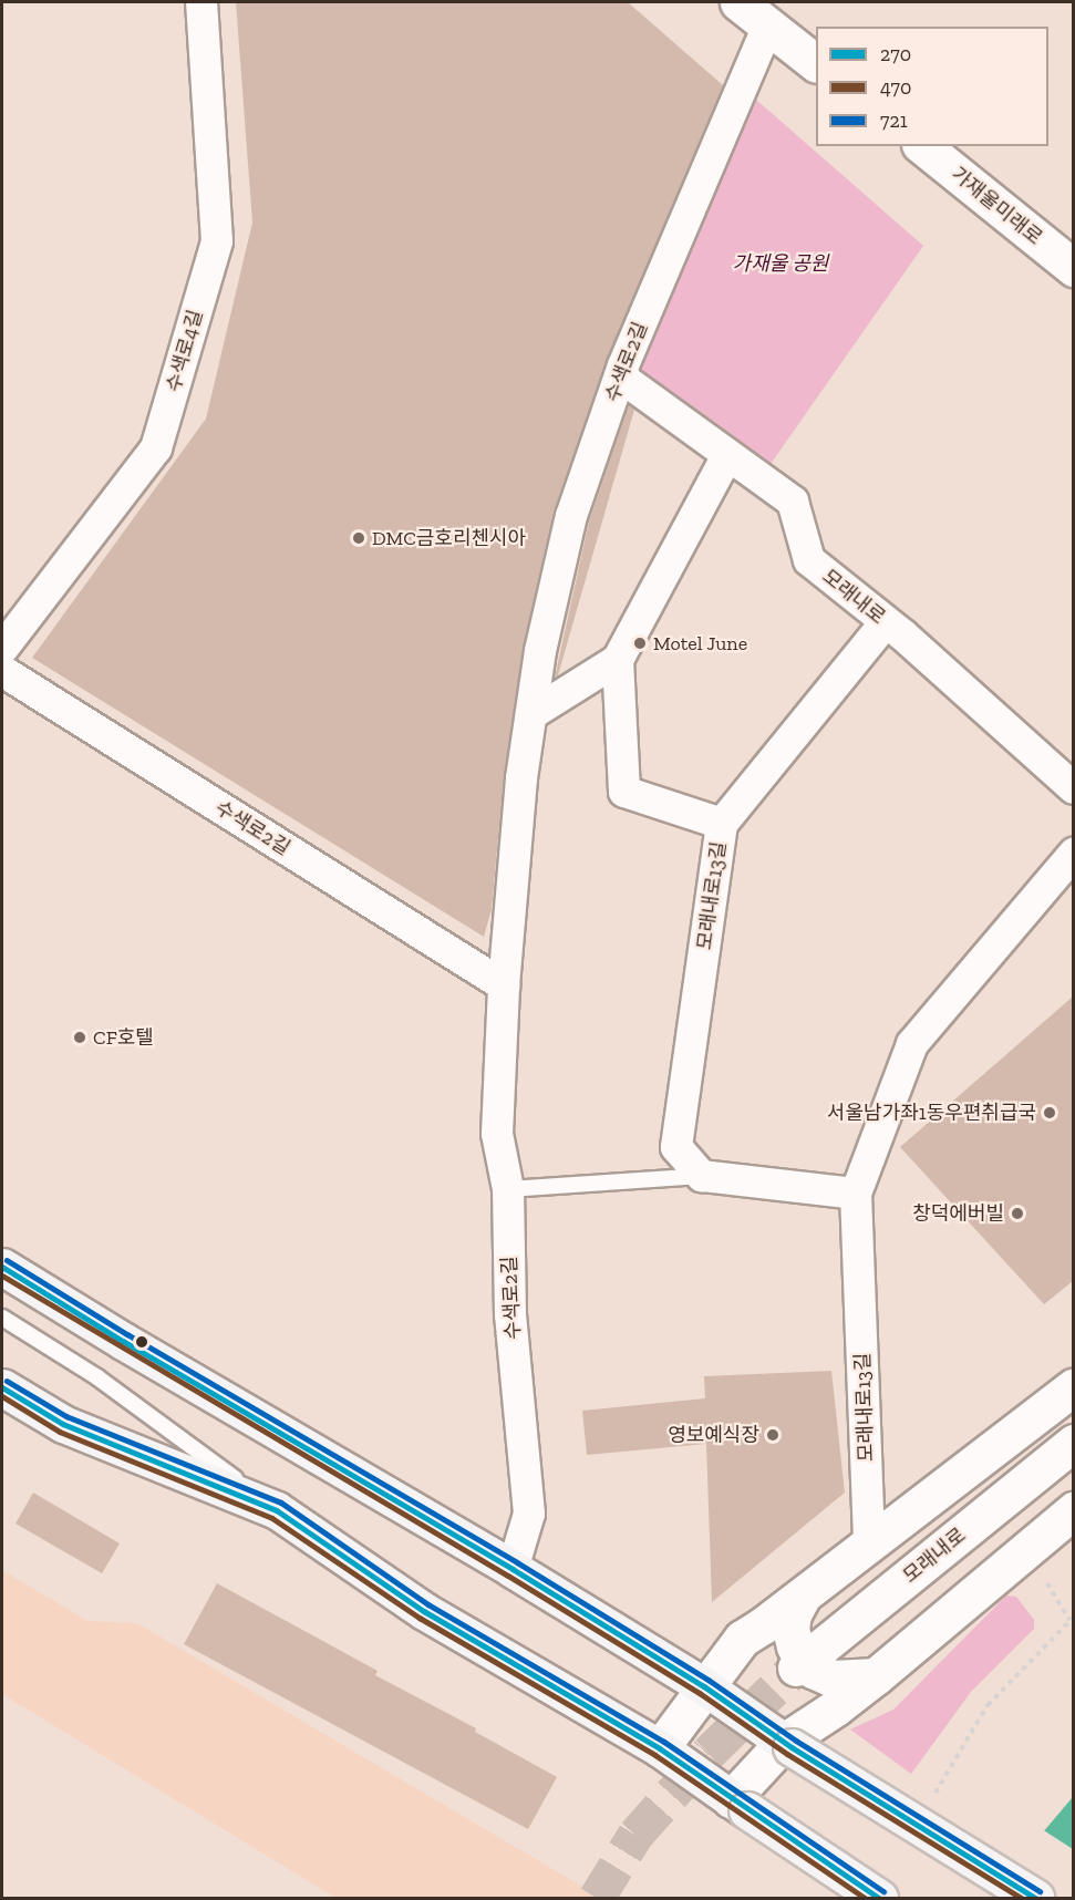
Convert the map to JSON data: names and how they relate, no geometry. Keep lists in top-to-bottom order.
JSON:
{
  "streets": {
    "main road": ["가재울미래로", "모래내로"],
    "street": ["수색로4길", "수색로2길", "모래내로13길"]
  },
  "crossings": [
    ["수색로2길", "모래내로"],
    ["모래내로", "모래내로13길"]
  ],
  "parks": ["가재울 공원"],
  "places": [
    "DMC금호리첸시아",
    "Motel June",
    "CF호텔",
    "서울남가좌1동우편취급국",
    "창덕에버빌",
    "영보예식장"
  ],
  "lines": ["transit line 721", "transit line 270", "transit line 470"],
  "legend": ["270", "470", "721"]
}
